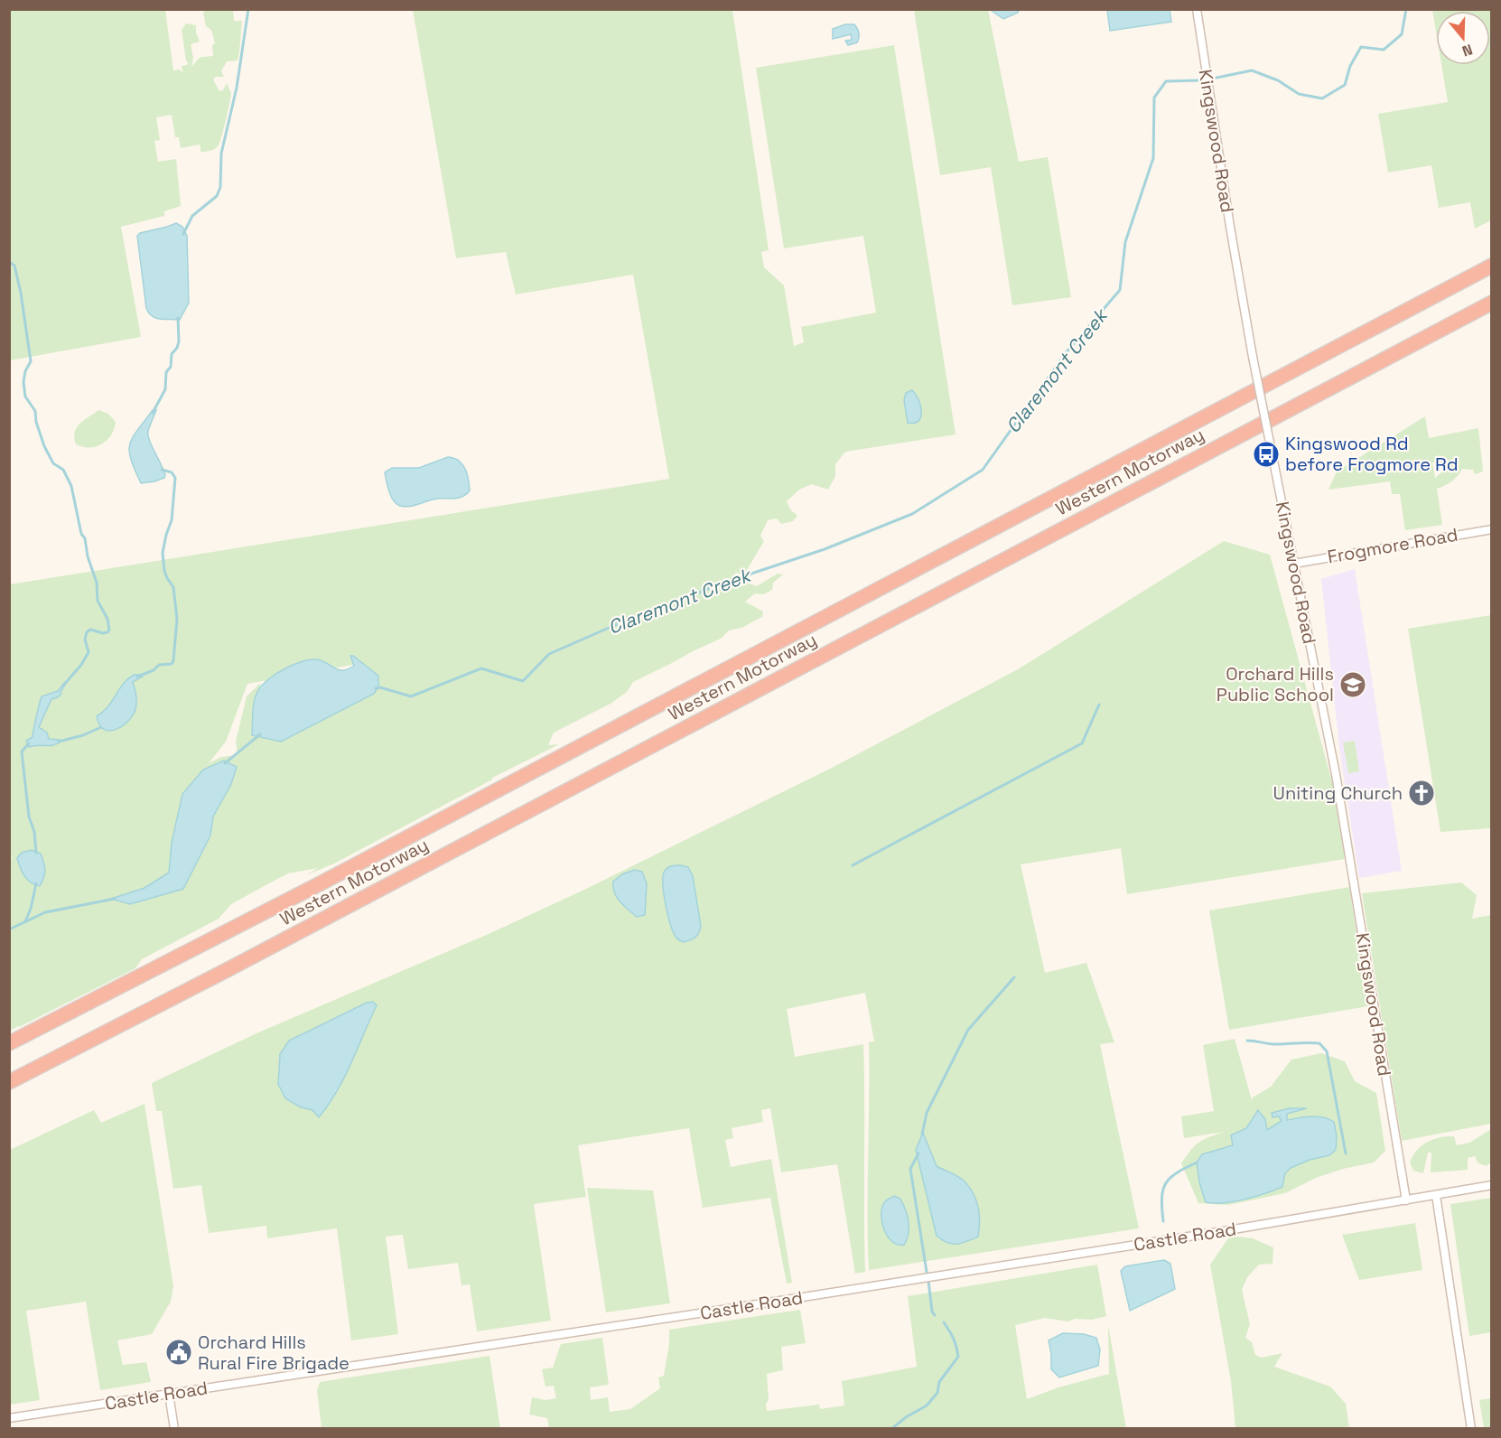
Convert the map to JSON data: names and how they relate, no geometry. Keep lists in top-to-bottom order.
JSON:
{
  "streets": {
    "highway": ["Western Motorway"],
    "street": ["Kingswood Road", "Frogmore Road", "Castle Road"]
  },
  "crossings": [
    ["Kingswood Road", "Frogmore Road"],
    ["Kingswood Road", "Castle Road"]
  ],
  "water": ["Claremont Creek"],
  "places": {
    "bus stop": ["Kingswood Rd before Frogmore Rd"],
    "school or university": ["Orchard Hills Public School"],
    "church": ["Uniting Church"],
    "public building": ["Orchard Hills Rural Fire Brigade"]
  },
  "north": "bottom"
}
